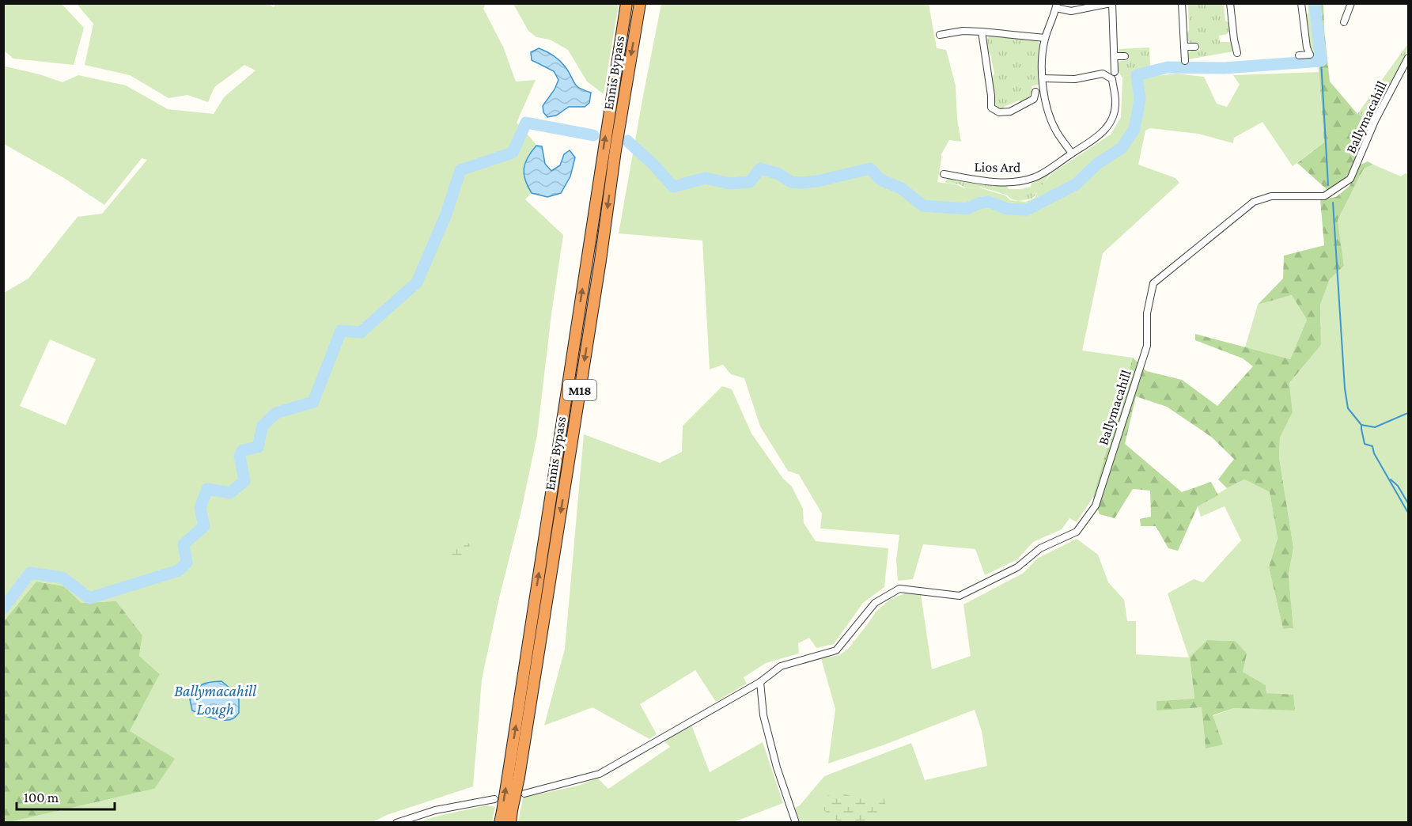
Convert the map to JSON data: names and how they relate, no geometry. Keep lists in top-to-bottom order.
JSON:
{
  "streets": {
    "highway": ["Ennis Bypass", "M18"],
    "street": ["Ballymacahill", "Lios Ard"]
  },
  "water": ["Ballymacahill Lough"],
  "scale_bar": "100 m"
}
